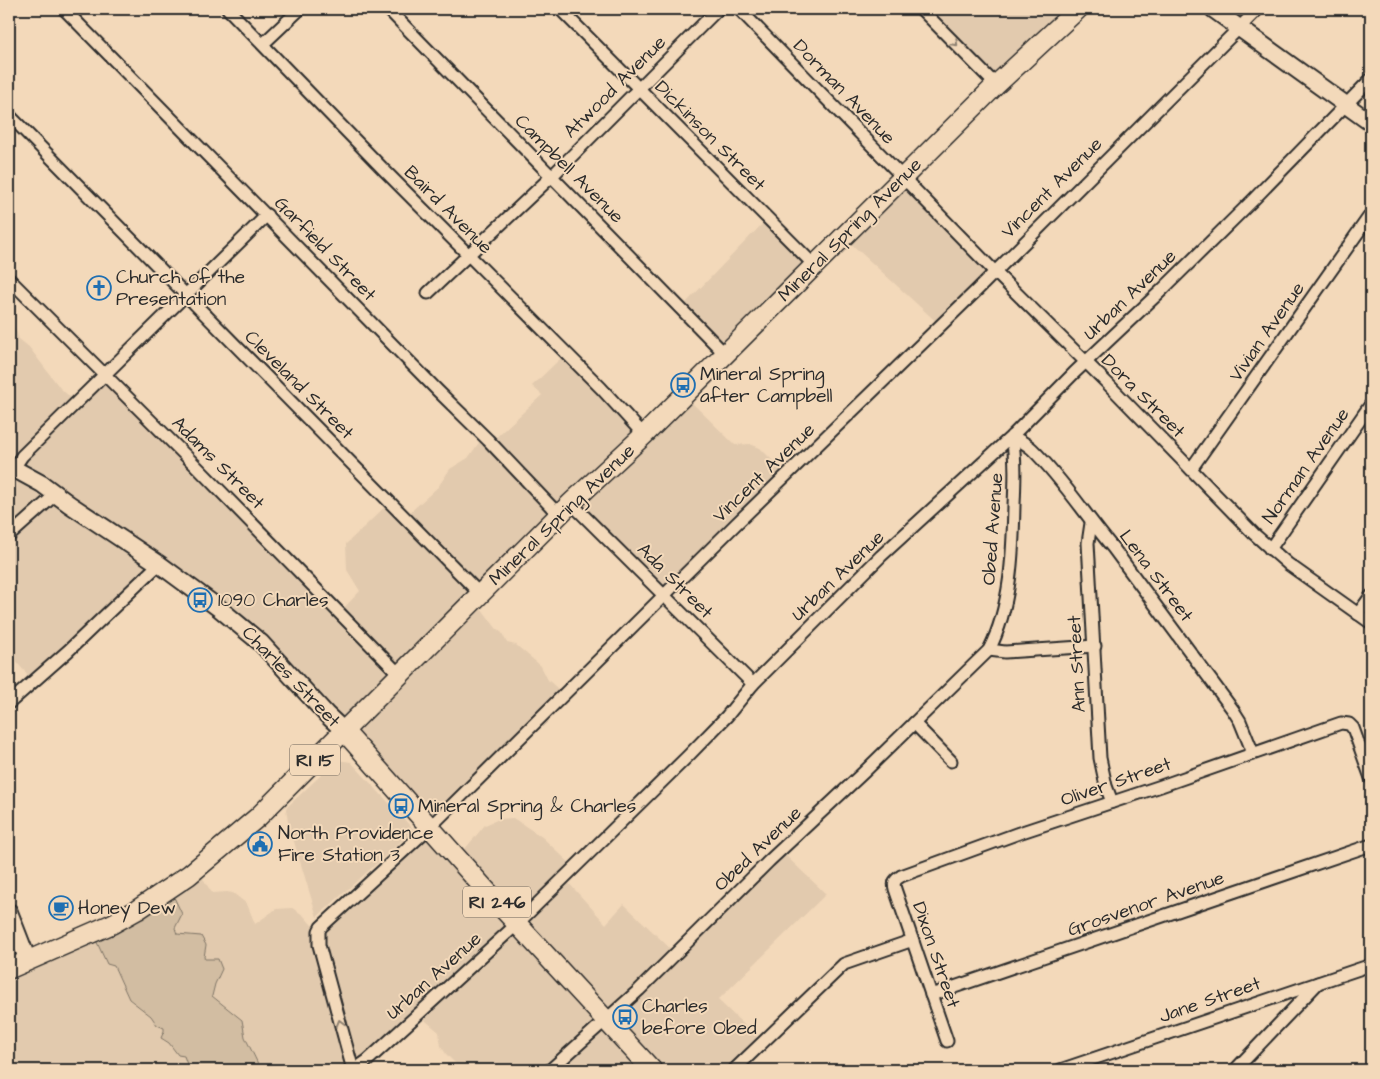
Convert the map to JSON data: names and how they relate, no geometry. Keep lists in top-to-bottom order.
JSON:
{
  "streets": {
    "main road": [
      "Mineral Spring Avenue",
      "Charles Street",
      "RI 15",
      "RI 246"
    ],
    "street": [
      "Atwood Avenue",
      "Dorman Avenue",
      "Dickinson Street",
      "Campbell Avenue",
      "Vincent Avenue",
      "Baird Avenue",
      "Garfield Street",
      "Urban Avenue",
      "Vivian Avenue",
      "Cleveland Street",
      "Dora Street",
      "Adams Street",
      "Norman Avenue",
      "Obed Avenue",
      "Lena Street",
      "Ada Street",
      "Ann Street",
      "Oliver Street",
      "Grosvenor Avenue",
      "Dixon Street",
      "Jane Street"
    ]
  },
  "crossings": [
    ["Atwood Avenue", "Dickinson Street"],
    ["Atwood Avenue", "Campbell Avenue"],
    ["Atwood Avenue", "Baird Avenue"],
    ["Dorman Avenue", "Mineral Spring Avenue"],
    ["Dorman Avenue", "Dora Street"],
    ["Dickinson Street", "Mineral Spring Avenue"],
    ["Campbell Avenue", "Mineral Spring Avenue"],
    ["Vincent Avenue", "Urban Avenue"],
    ["Vincent Avenue", "Dora Street"],
    ["Vincent Avenue", "Ada Street"],
    ["Vincent Avenue", "Charles Street"],
    ["Baird Avenue", "Mineral Spring Avenue"],
    ["Mineral Spring Avenue", "Garfield Street"],
    ["Mineral Spring Avenue", "Cleveland Street"],
    ["Mineral Spring Avenue", "Dora Street"],
    ["Mineral Spring Avenue", "Adams Street"],
    ["Mineral Spring Avenue", "Ada Street"],
    ["Mineral Spring Avenue", "Charles Street"],
    ["Garfield Street", "Ada Street"],
    ["Urban Avenue", "Dora Street"],
    ["Urban Avenue", "Obed Avenue"],
    ["Urban Avenue", "Lena Street"],
    ["Urban Avenue", "Ada Street"],
    ["Urban Avenue", "Charles Street"],
    ["Vivian Avenue", "Dora Street"],
    ["Dora Street", "Norman Avenue"],
    ["Obed Avenue", "Lena Street"],
    ["Obed Avenue", "Charles Street"],
    ["Lena Street", "Ann Street"],
    ["Lena Street", "Oliver Street"],
    ["Ann Street", "Oliver Street"],
    ["Oliver Street", "Dixon Street"],
    ["Grosvenor Avenue", "Dixon Street"]
  ],
  "places": {
    "church": ["Church of the Presentation"],
    "bus stop": [
      "Mineral Spring after Campbell",
      "1090 Charles",
      "Mineral Spring & Charles",
      "Charles before Obed"
    ],
    "public building": ["North Providence Fire Station 3"],
    "cafe": ["Honey Dew"]
  }
}
